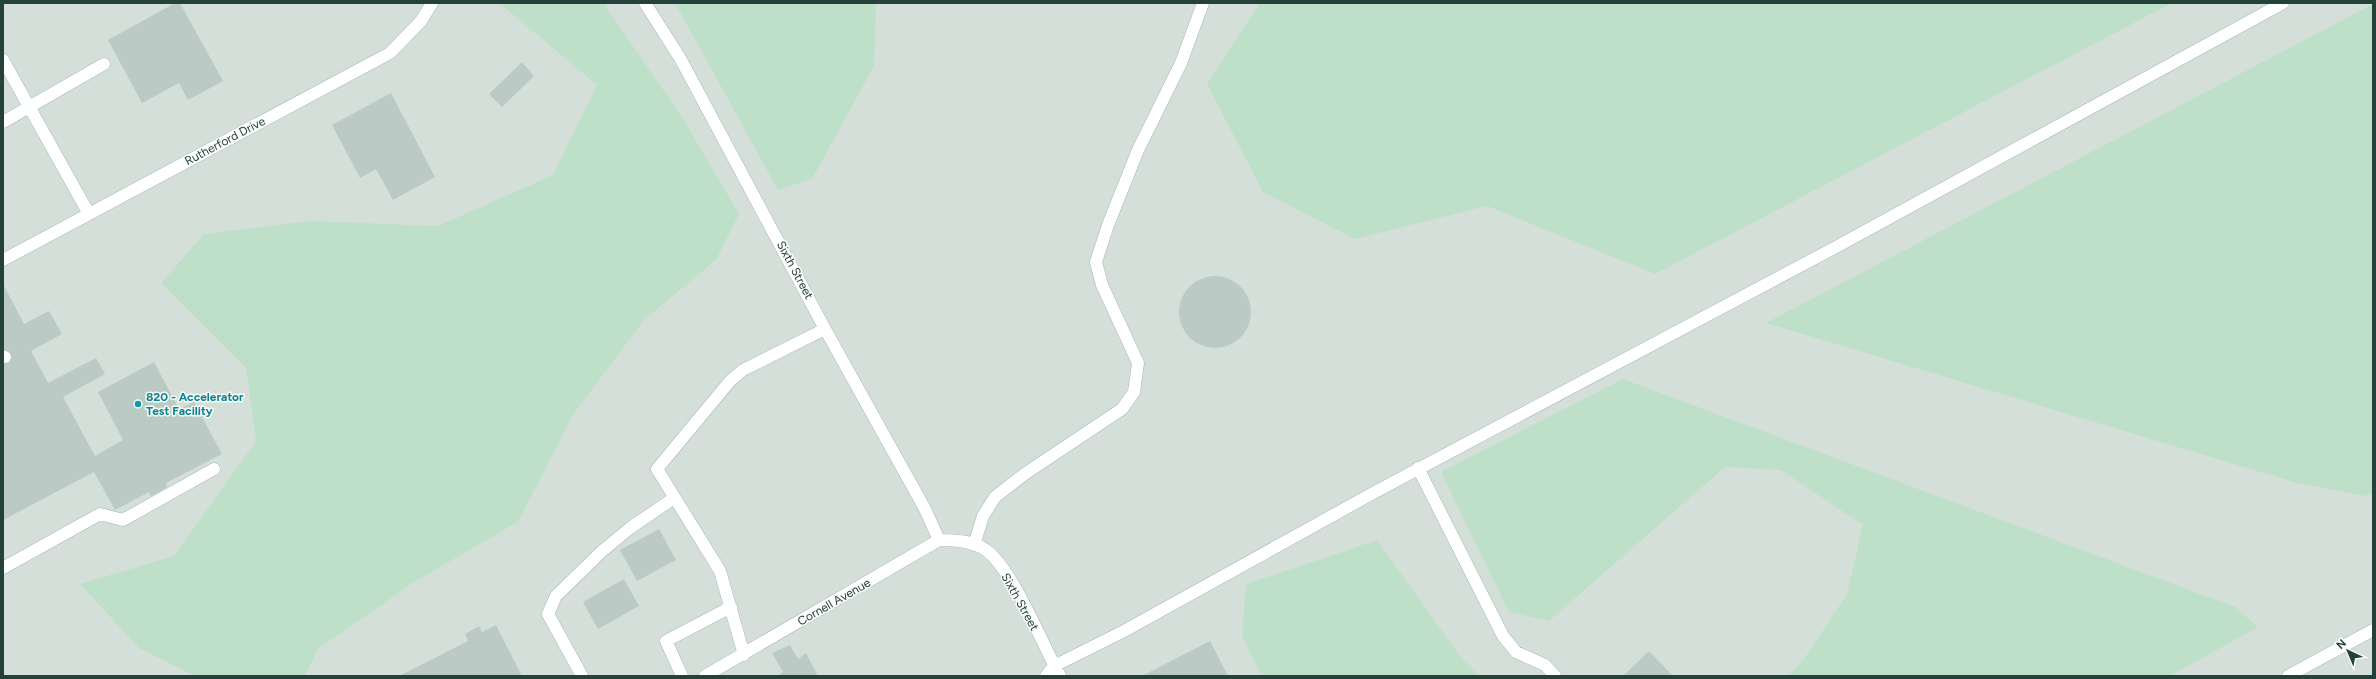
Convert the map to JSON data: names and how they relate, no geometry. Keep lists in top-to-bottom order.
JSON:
{
  "streets": {
    "street": ["Rutherford Drive", "Sixth Street", "Cornell Avenue"]
  },
  "crossings": [
    ["Sixth Street", "Cornell Avenue"]
  ],
  "places": ["820 - Accelerator Test Facility"],
  "north": "top left"
}
